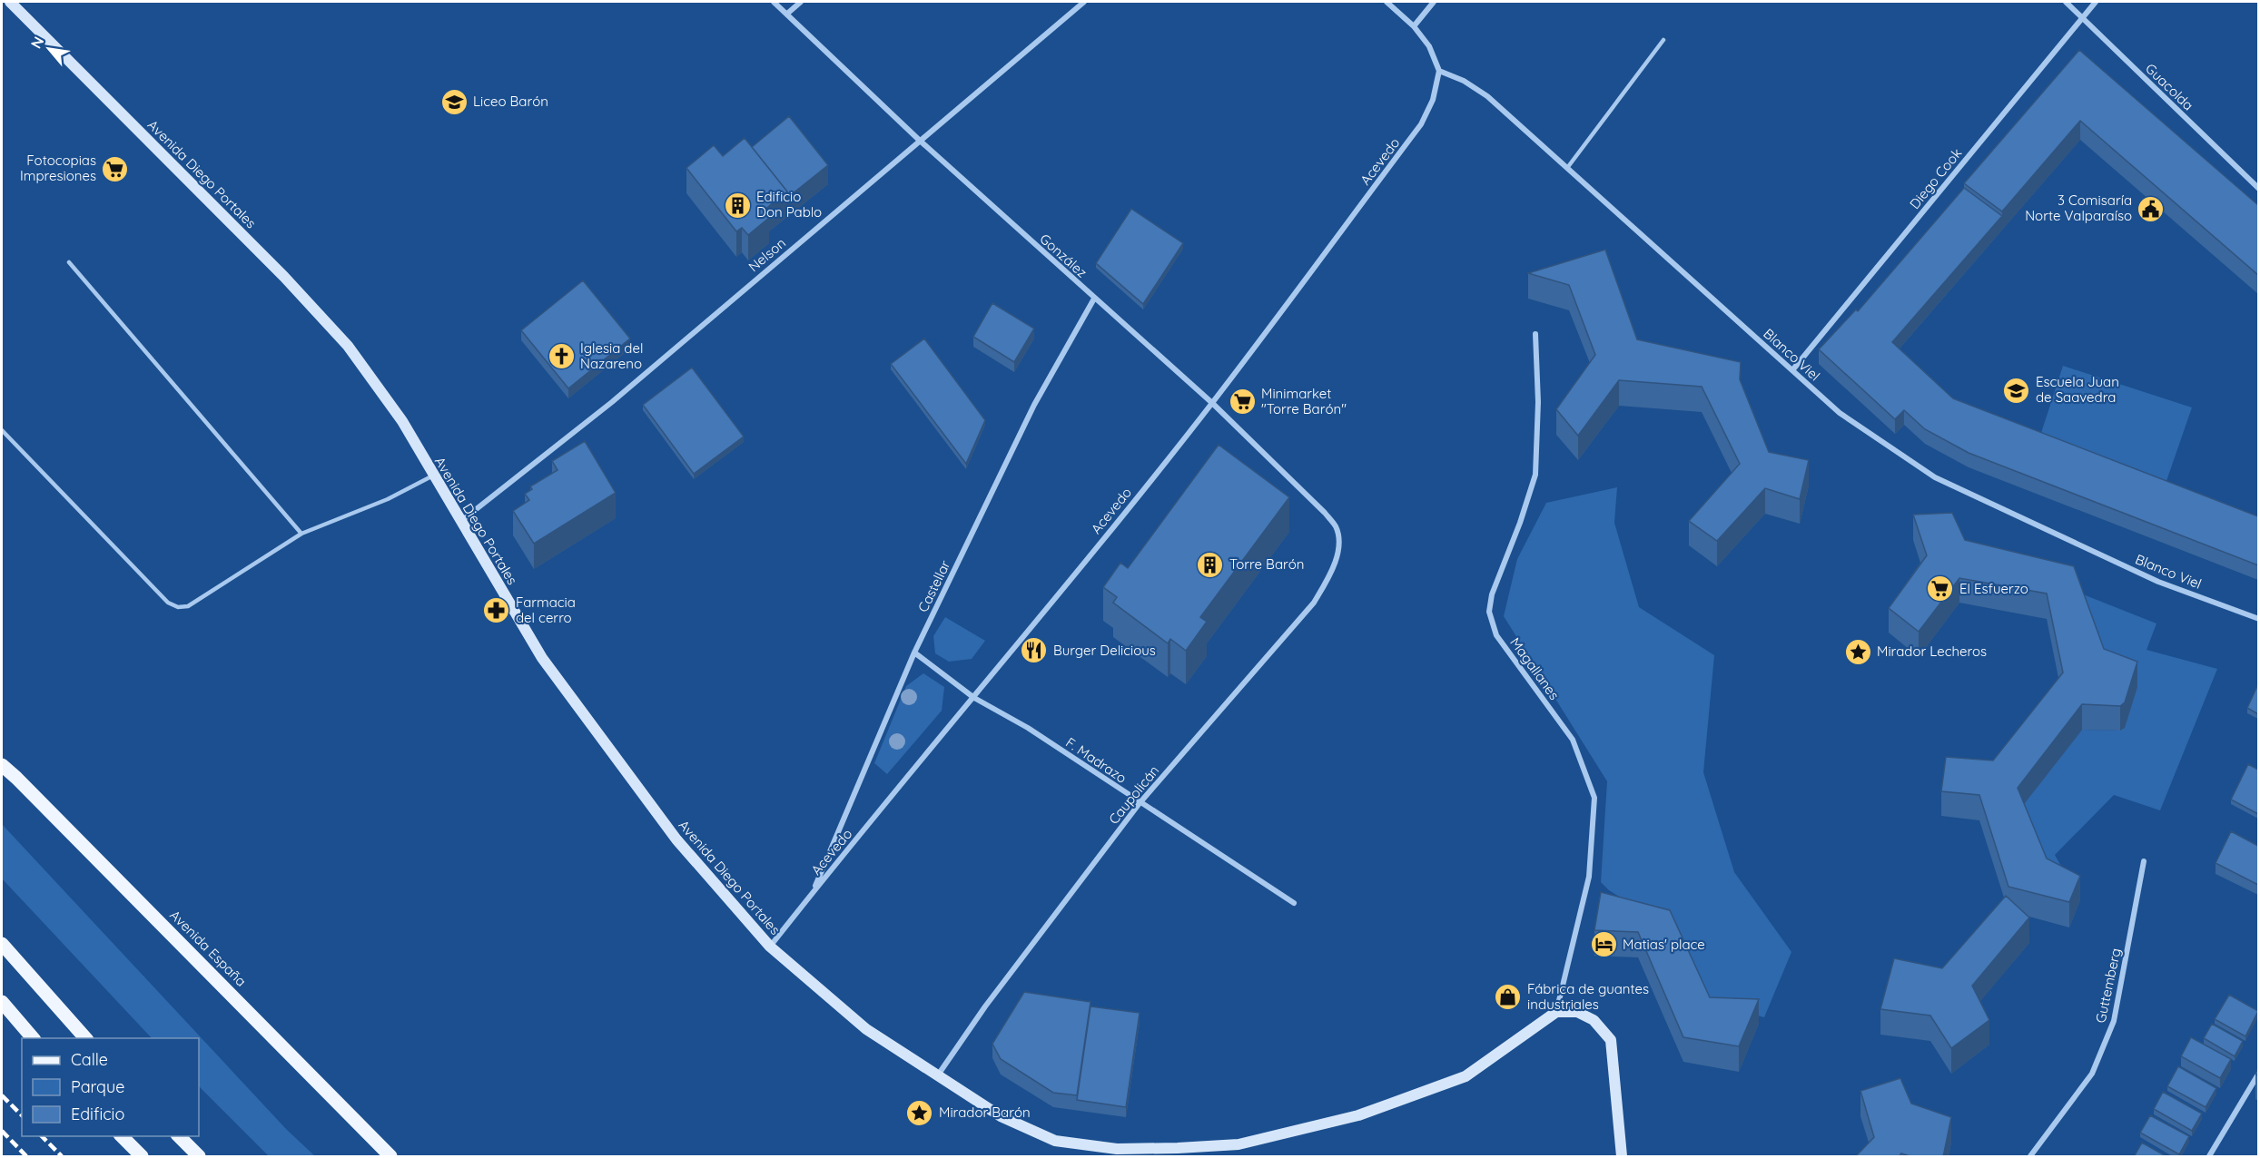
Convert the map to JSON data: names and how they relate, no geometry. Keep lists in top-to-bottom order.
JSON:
{
  "streets": {
    "main road": ["Avenida Diego Portales", "Avenida España"],
    "street": [
      "Guacolda",
      "Acevedo",
      "Diego Cook",
      "Nelson",
      "González",
      "Blanco Viel",
      "Castellar",
      "Magallanes",
      "F. Madrazo",
      "Caupolicán",
      "Guttemberg"
    ]
  },
  "crossings": [
    ["Guacolda", "Diego Cook"],
    ["Acevedo", "Avenida Diego Portales"],
    ["Acevedo", "González"],
    ["Acevedo", "Blanco Viel"],
    ["Acevedo", "Castellar"],
    ["Acevedo", "F. Madrazo"],
    ["Avenida Diego Portales", "Nelson"],
    ["Avenida Diego Portales", "Magallanes"],
    ["Avenida Diego Portales", "Caupolicán"],
    ["Diego Cook", "Blanco Viel"],
    ["Nelson", "González"],
    ["González", "Castellar"],
    ["González", "Caupolicán"],
    ["Castellar", "F. Madrazo"],
    ["F. Madrazo", "Caupolicán"]
  ],
  "places": {
    "school or university": ["Liceo Barón", "Escuela Juan de Saavedra"],
    "supermarket": ["Fotocopias Impresiones", "Minimarket \"Torre Barón\"", "El Esfuerzo"],
    "building": ["Edificio Don Pablo", "Torre Barón"],
    "public building": ["3 Comisaría Norte Valparaíso"],
    "church": ["Iglesia del Nazareno"],
    "pharmacy": ["Farmacia del cerro"],
    "restaurant": ["Burger Delicious"],
    "place": ["Mirador Lecheros", "Mirador Barón"],
    "hotel": ["Matias' place"],
    "shop": ["Fábrica de guantes industriales"]
  },
  "legend": ["Calle", "Parque", "Edificio"],
  "north": "top left"
}
